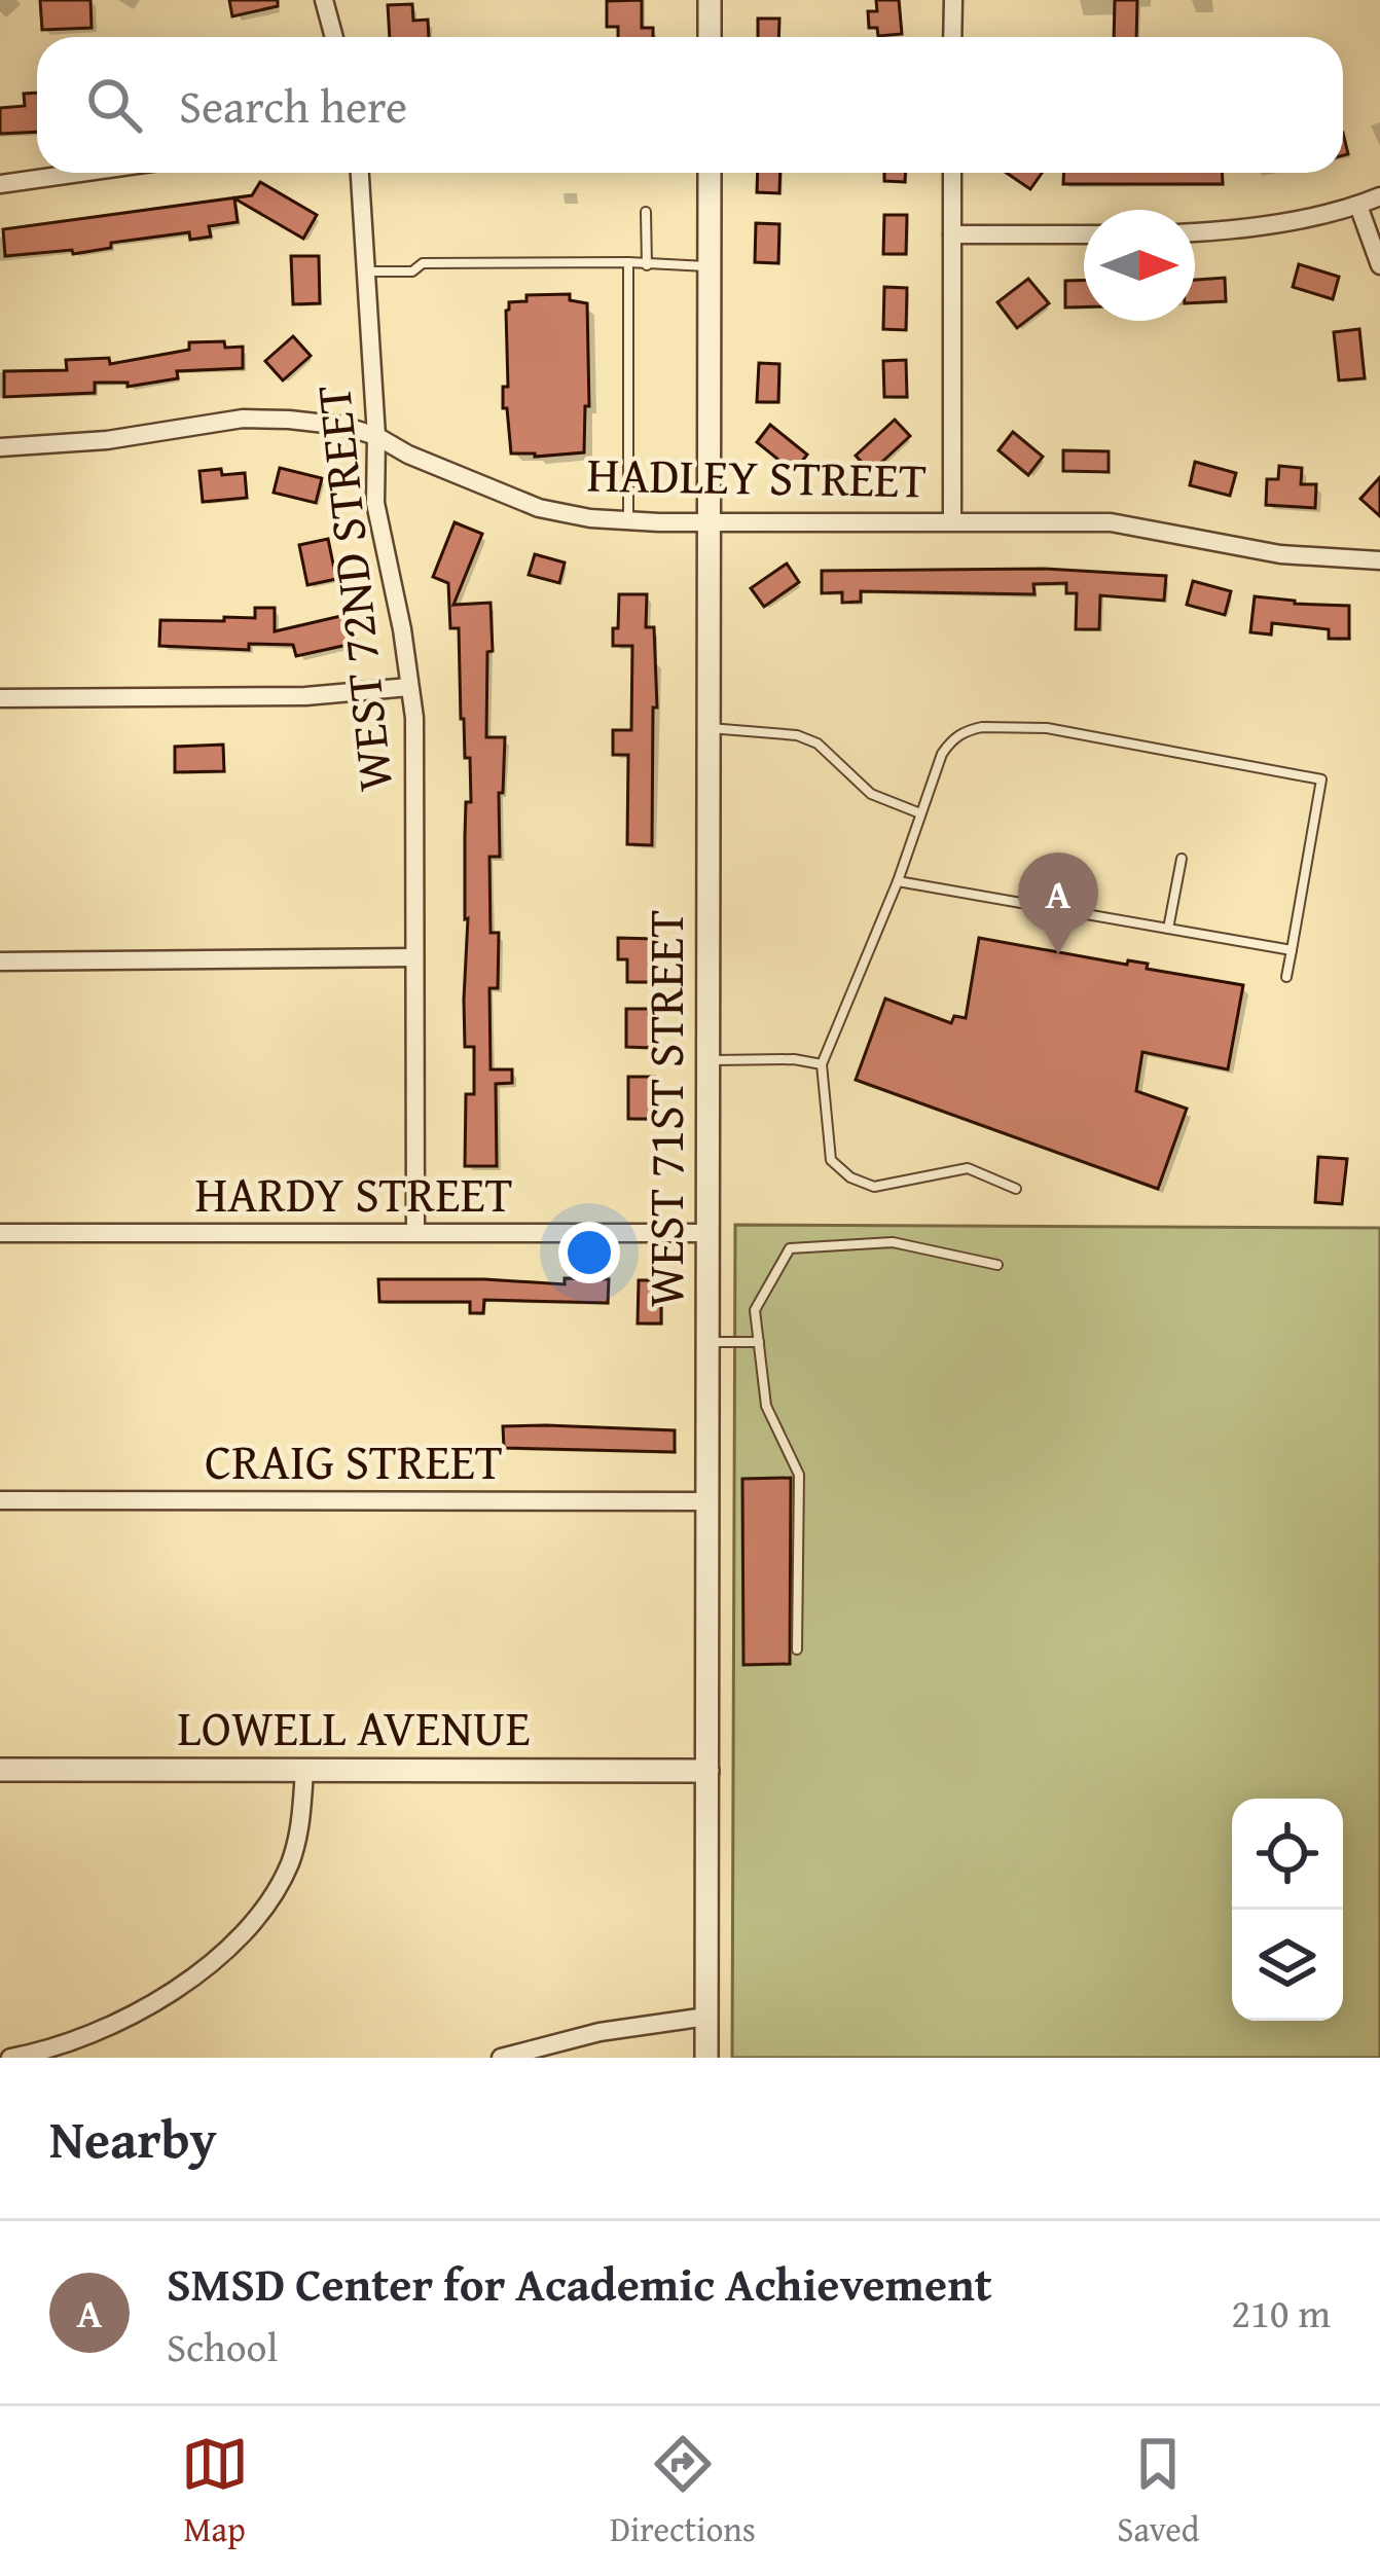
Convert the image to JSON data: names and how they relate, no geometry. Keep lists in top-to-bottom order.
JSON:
{
  "streets": {
    "street": [
      "HADLEY STREET",
      "WEST 72ND STREET",
      "WEST 71ST STREET",
      "HARDY STREET",
      "CRAIG STREET",
      "LOWELL AVENUE"
    ]
  },
  "crossings": [
    ["HADLEY STREET", "WEST 72ND STREET"],
    ["HADLEY STREET", "WEST 71ST STREET"],
    ["WEST 72ND STREET", "HARDY STREET"],
    ["WEST 71ST STREET", "HARDY STREET"],
    ["WEST 71ST STREET", "CRAIG STREET"],
    ["WEST 71ST STREET", "LOWELL AVENUE"]
  ],
  "north": "right",
  "page": {
    "search": "Search here",
    "pins": "A",
    "heading": "Nearby",
    "list": [
      {
        "mark": "A",
        "name": "SMSD Center for Academic Achievement",
        "note": "School",
        "value": "210 m"
      }
    ],
    "nav": ["Map", "Directions", "Saved"]
  }
}
